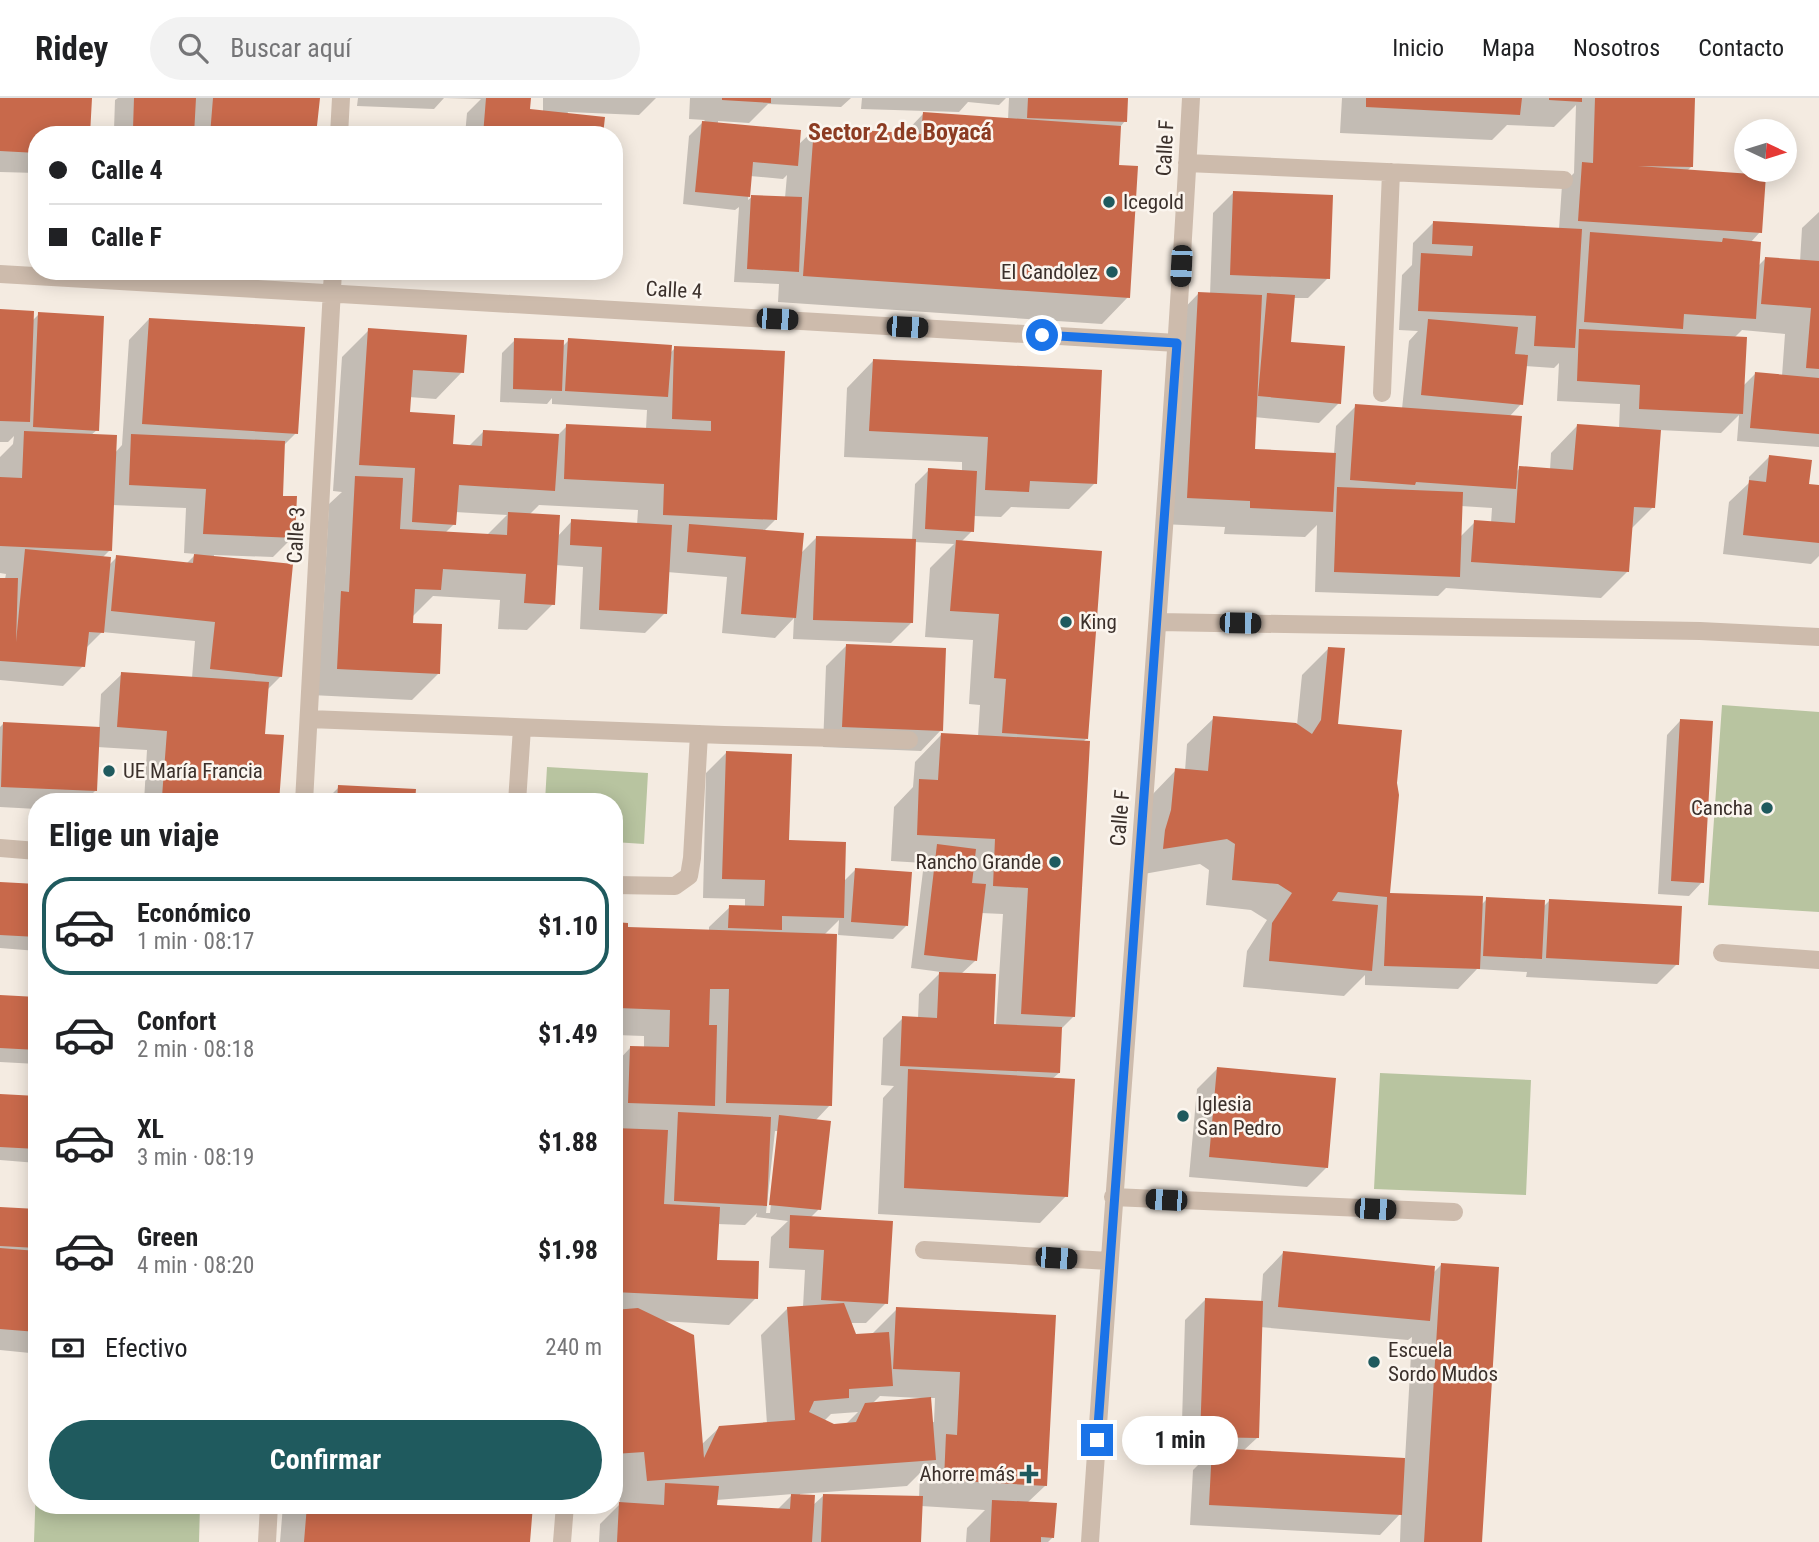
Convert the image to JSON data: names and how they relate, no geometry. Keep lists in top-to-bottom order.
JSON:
{
  "streets": {
    "street": ["Calle F", "Calle 4", "Calle 3"]
  },
  "crossings": [
    ["Calle F", "Calle 4"],
    ["Calle 4", "Calle 3"]
  ],
  "districts": ["Sector 2 de Boyacá"],
  "places": {
    "other": [
      "Icegold",
      "El Candolez",
      "King",
      "UE María Francia",
      "Cancha",
      "Rancho Grande",
      "Iglesia San Pedro",
      "Escuela Sordo Mudos"
    ],
    "health": ["Ahorre más"]
  },
  "north": "right",
  "page": {
    "header": "Ridey",
    "search": "Buscar aquí",
    "nav": [
      "Inicio",
      "Mapa",
      "Nosotros",
      "Contacto"
    ],
    "banner": ["Calle 4", "Calle F"],
    "heading": "Elige un viaje",
    "list": [
      {
        "name": "Económico",
        "note": "1 min · 08:17",
        "value": "$1.10"
      },
      {
        "name": "Confort",
        "note": "2 min · 08:18",
        "value": "$1.49"
      },
      {
        "name": "XL",
        "note": "3 min · 08:19",
        "value": "$1.88"
      },
      {
        "name": "Green",
        "note": "4 min · 08:20",
        "value": "$1.98"
      }
    ],
    "pay": ["Efectivo", "240 m"],
    "buttons": "Confirmar",
    "bubble": "1 min"
  }
}
